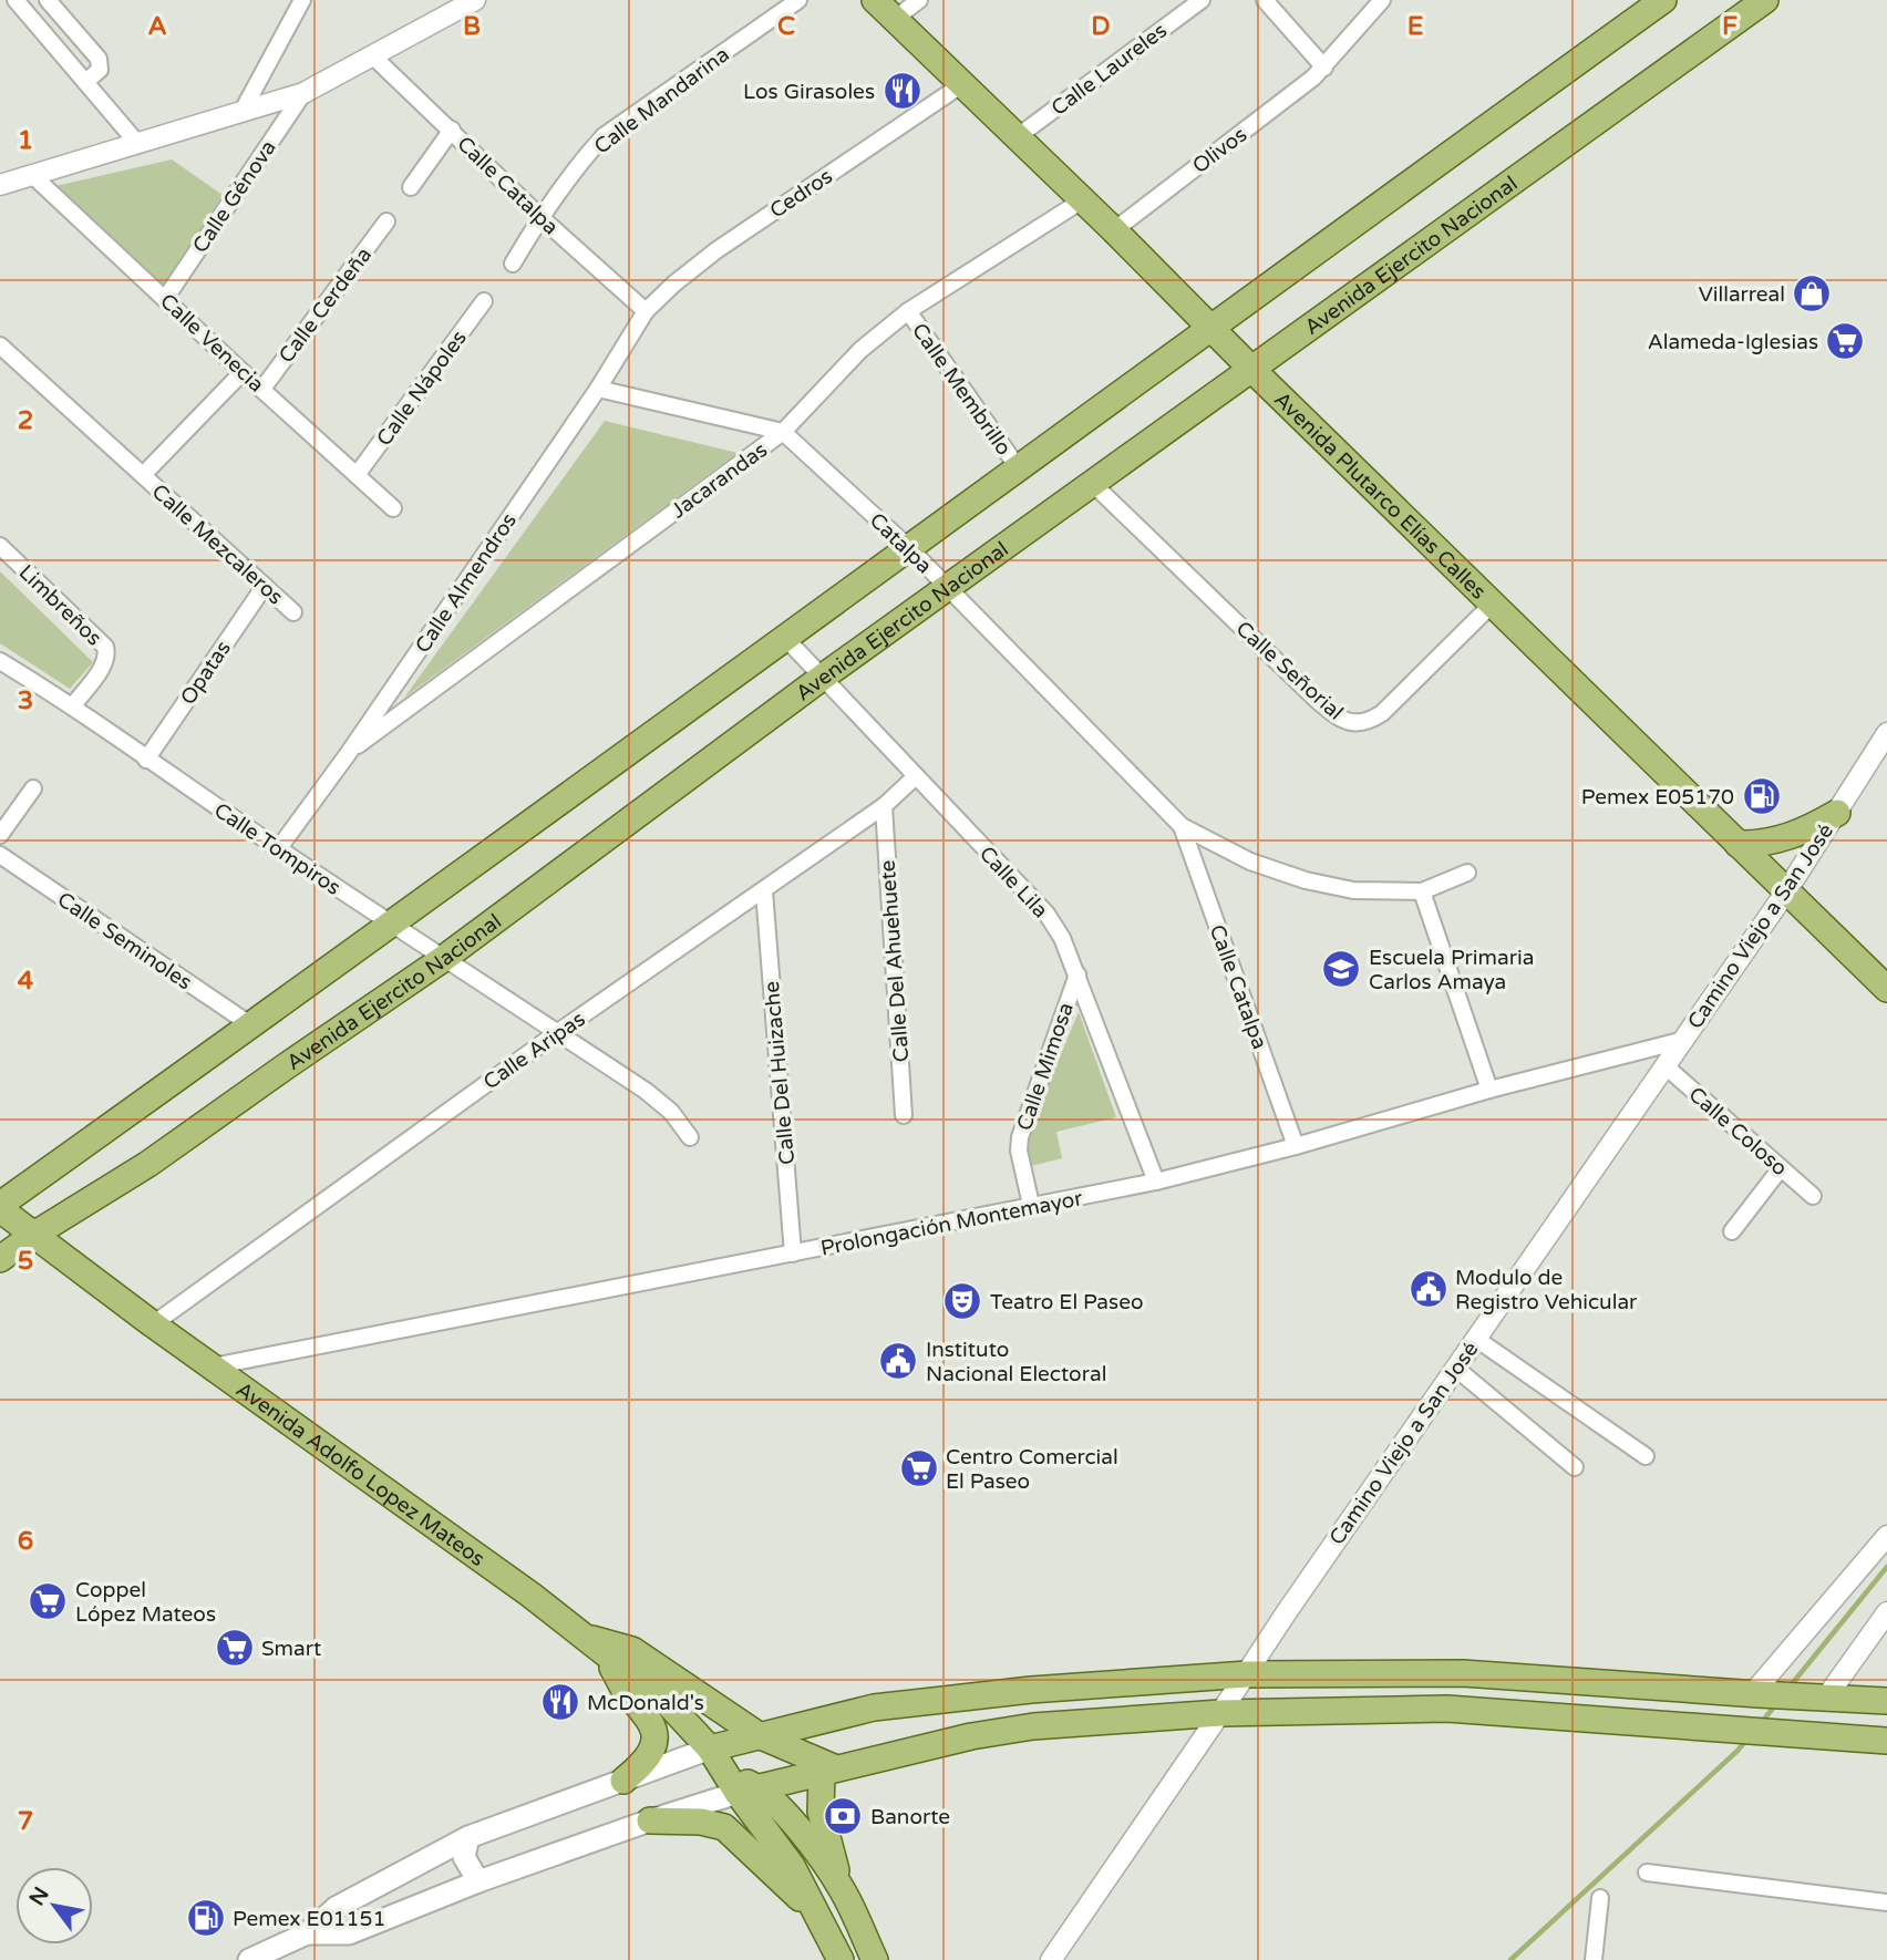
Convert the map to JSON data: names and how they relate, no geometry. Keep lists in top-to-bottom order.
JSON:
{
  "streets": {
    "main road": ["Avenida Ejercito Nacional", "Avenida Plutarco Elías Calles", "Avenida Adolfo Lopez Mateos"],
    "street": [
      "Calle Laureles",
      "Calle Mandarina",
      "Olivos",
      "Calle Catalpa",
      "Cedros",
      "Calle Génova",
      "Calle Cerdeña",
      "Calle Venecia",
      "Calle Nápoles",
      "Calle Membrillo",
      "Jacarandas",
      "Catalpa",
      "Calle Mezcaleros",
      "Calle Almendros",
      "Limbreños",
      "Calle Señorial",
      "Opatas",
      "Calle Tompiros",
      "Calle Lila",
      "Camino Viejo a San José",
      "Calle Seminoles",
      "Calle Del Ahuehuete",
      "Calle Aripas",
      "Calle Mimosa",
      "Calle Del Huizache",
      "Calle Coloso",
      "Prolongación Montemayor"
    ]
  },
  "crossings": [
    ["Calle Laureles", "Avenida Plutarco Elías Calles"],
    ["Calle Mandarina", "Calle Catalpa"],
    ["Olivos", "Avenida Plutarco Elías Calles"],
    ["Calle Catalpa", "Cedros"],
    ["Calle Catalpa", "Catalpa"],
    ["Calle Catalpa", "Calle Almendros"],
    ["Calle Catalpa", "Prolongación Montemayor"],
    ["Cedros", "Avenida Plutarco Elías Calles"],
    ["Cedros", "Calle Almendros"],
    ["Calle Génova", "Calle Venecia"],
    ["Avenida Ejercito Nacional", "Avenida Plutarco Elías Calles"],
    ["Avenida Ejercito Nacional", "Catalpa"],
    ["Avenida Ejercito Nacional", "Calle Señorial"],
    ["Avenida Ejercito Nacional", "Calle Tompiros"],
    ["Avenida Ejercito Nacional", "Calle Lila"],
    ["Avenida Ejercito Nacional", "Avenida Adolfo Lopez Mateos"],
    ["Calle Cerdeña", "Calle Venecia"],
    ["Calle Venecia", "Calle Nápoles"],
    ["Calle Venecia", "Calle Mezcaleros"],
    ["Calle Membrillo", "Jacarandas"],
    ["Jacarandas", "Avenida Plutarco Elías Calles"],
    ["Jacarandas", "Catalpa"],
    ["Jacarandas", "Calle Almendros"],
    ["Avenida Plutarco Elías Calles", "Calle Señorial"],
    ["Avenida Plutarco Elías Calles", "Camino Viejo a San José"],
    ["Catalpa", "Calle Almendros"],
    ["Calle Mezcaleros", "Opatas"],
    ["Calle Almendros", "Calle Tompiros"],
    ["Limbreños", "Calle Tompiros"],
    ["Opatas", "Calle Tompiros"],
    ["Calle Tompiros", "Calle Aripas"],
    ["Calle Lila", "Calle Aripas"],
    ["Calle Lila", "Calle Mimosa"],
    ["Calle Lila", "Prolongación Montemayor"],
    ["Camino Viejo a San José", "Calle Coloso"],
    ["Camino Viejo a San José", "Prolongación Montemayor"],
    ["Calle Del Ahuehuete", "Calle Aripas"],
    ["Calle Aripas", "Calle Del Huizache"],
    ["Calle Aripas", "Avenida Adolfo Lopez Mateos"],
    ["Calle Mimosa", "Prolongación Montemayor"],
    ["Calle Del Huizache", "Prolongación Montemayor"],
    ["Prolongación Montemayor", "Avenida Adolfo Lopez Mateos"]
  ],
  "places": {
    "restaurant": ["Los Girasoles", "McDonald's"],
    "shop": ["Villarreal"],
    "supermarket": [
      "Alameda-Iglesias",
      "Centro Comercial El Paseo",
      "Coppel López Mateos",
      "Smart"
    ],
    "fuel station": ["Pemex E05170", "Pemex E01151"],
    "school or university": ["Escuela Primaria Carlos Amaya"],
    "public building": ["Modulo de Registro Vehicular", "Instituto Nacional Electoral"],
    "theatre": ["Teatro El Paseo"],
    "bank": ["Banorte"]
  },
  "north": "top left",
  "grid": {
    "columns": [
      "A",
      "B",
      "C",
      "D",
      "E",
      "F"
    ],
    "rows": [
      "1",
      "2",
      "3",
      "4",
      "5",
      "6",
      "7"
    ]
  }
}
